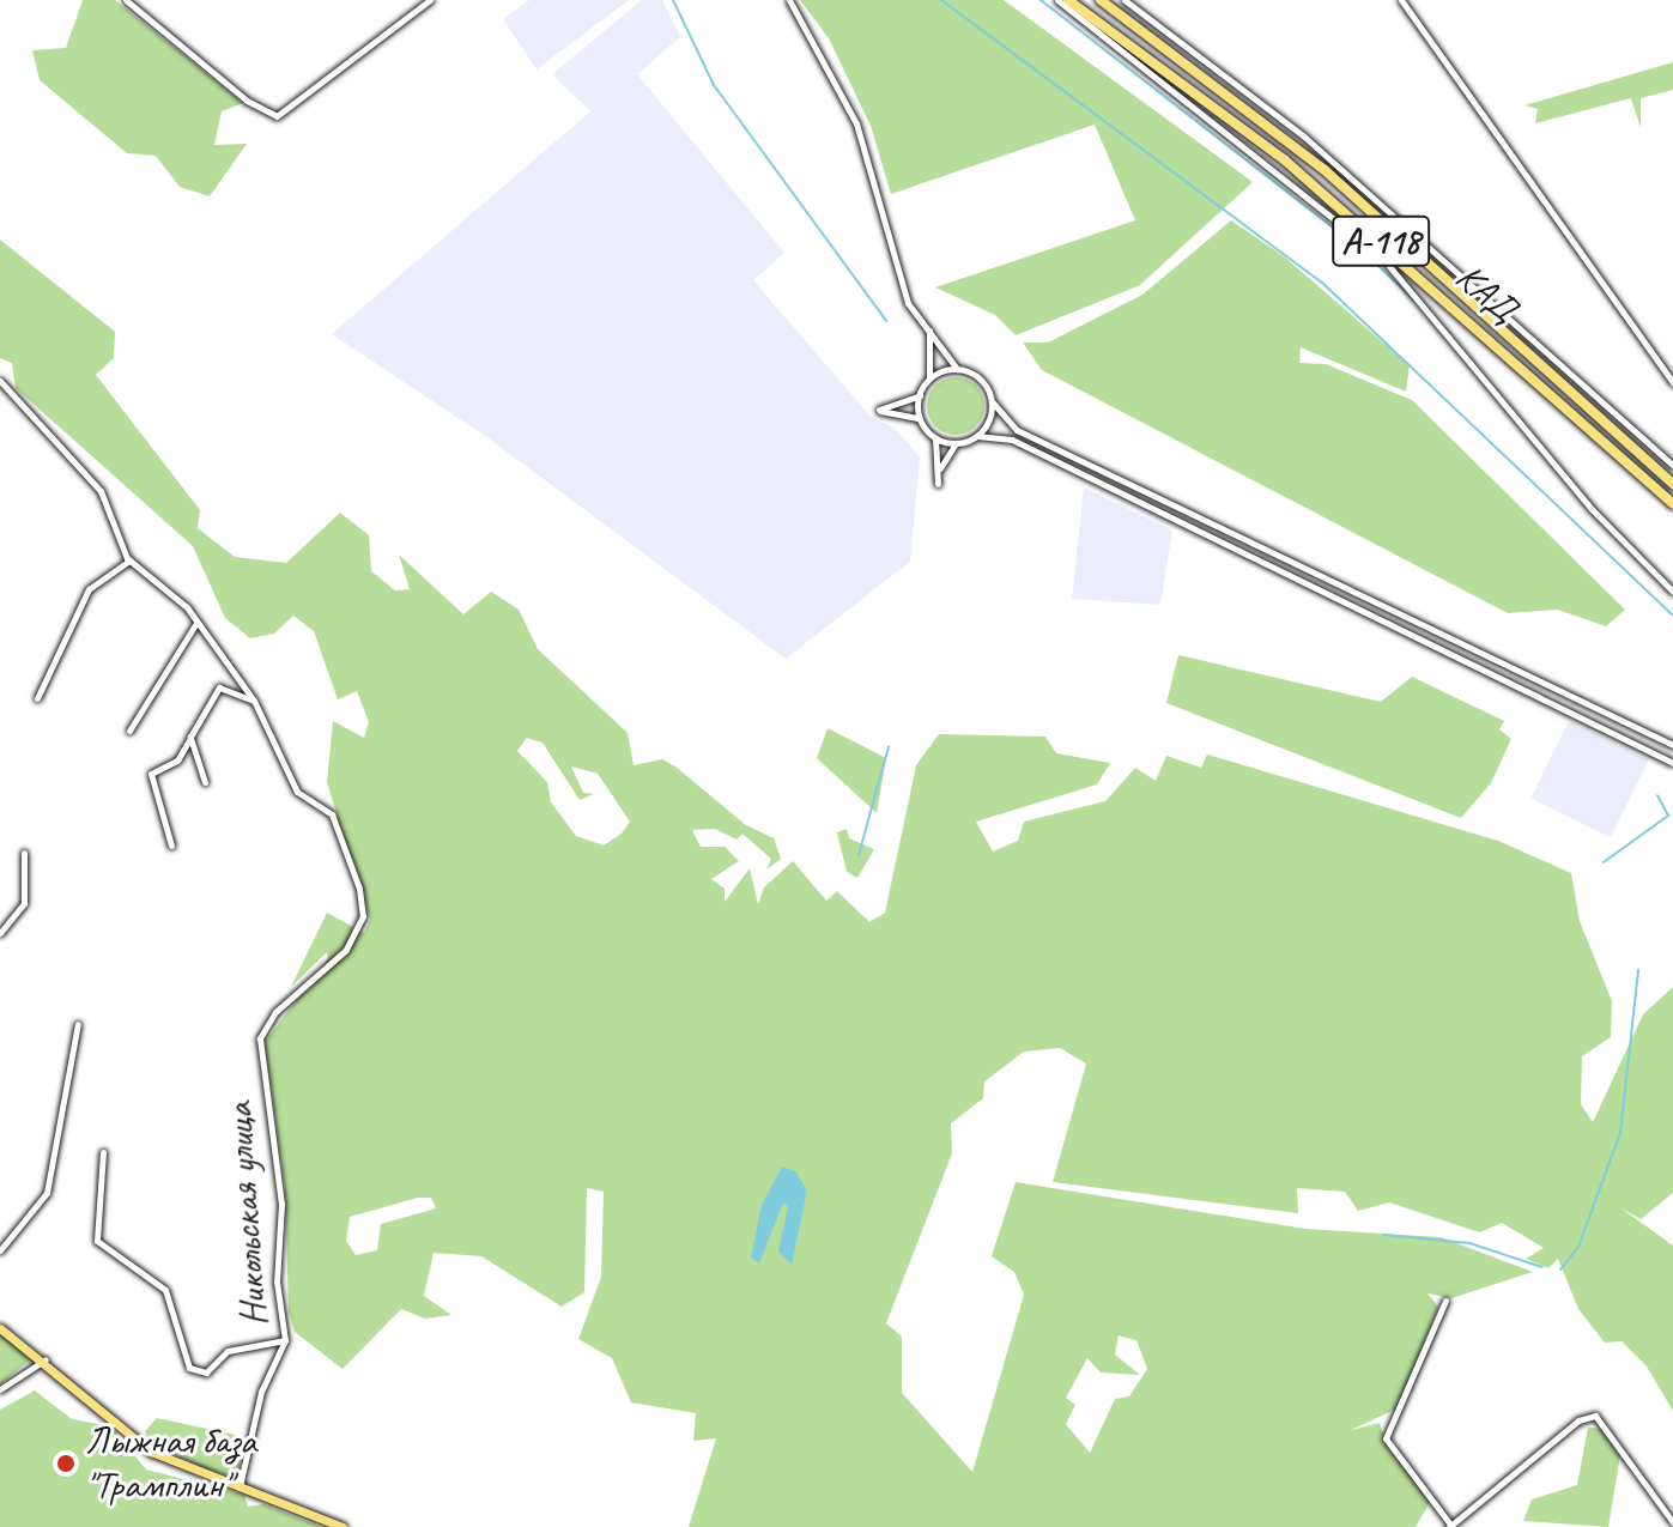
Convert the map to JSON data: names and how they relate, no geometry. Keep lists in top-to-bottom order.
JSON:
{
  "streets": {
    "highway": ["А-118", "КАД"],
    "street": ["Никольская улица"]
  },
  "places": ["Лыжная база \"Трамплин\""]
}
